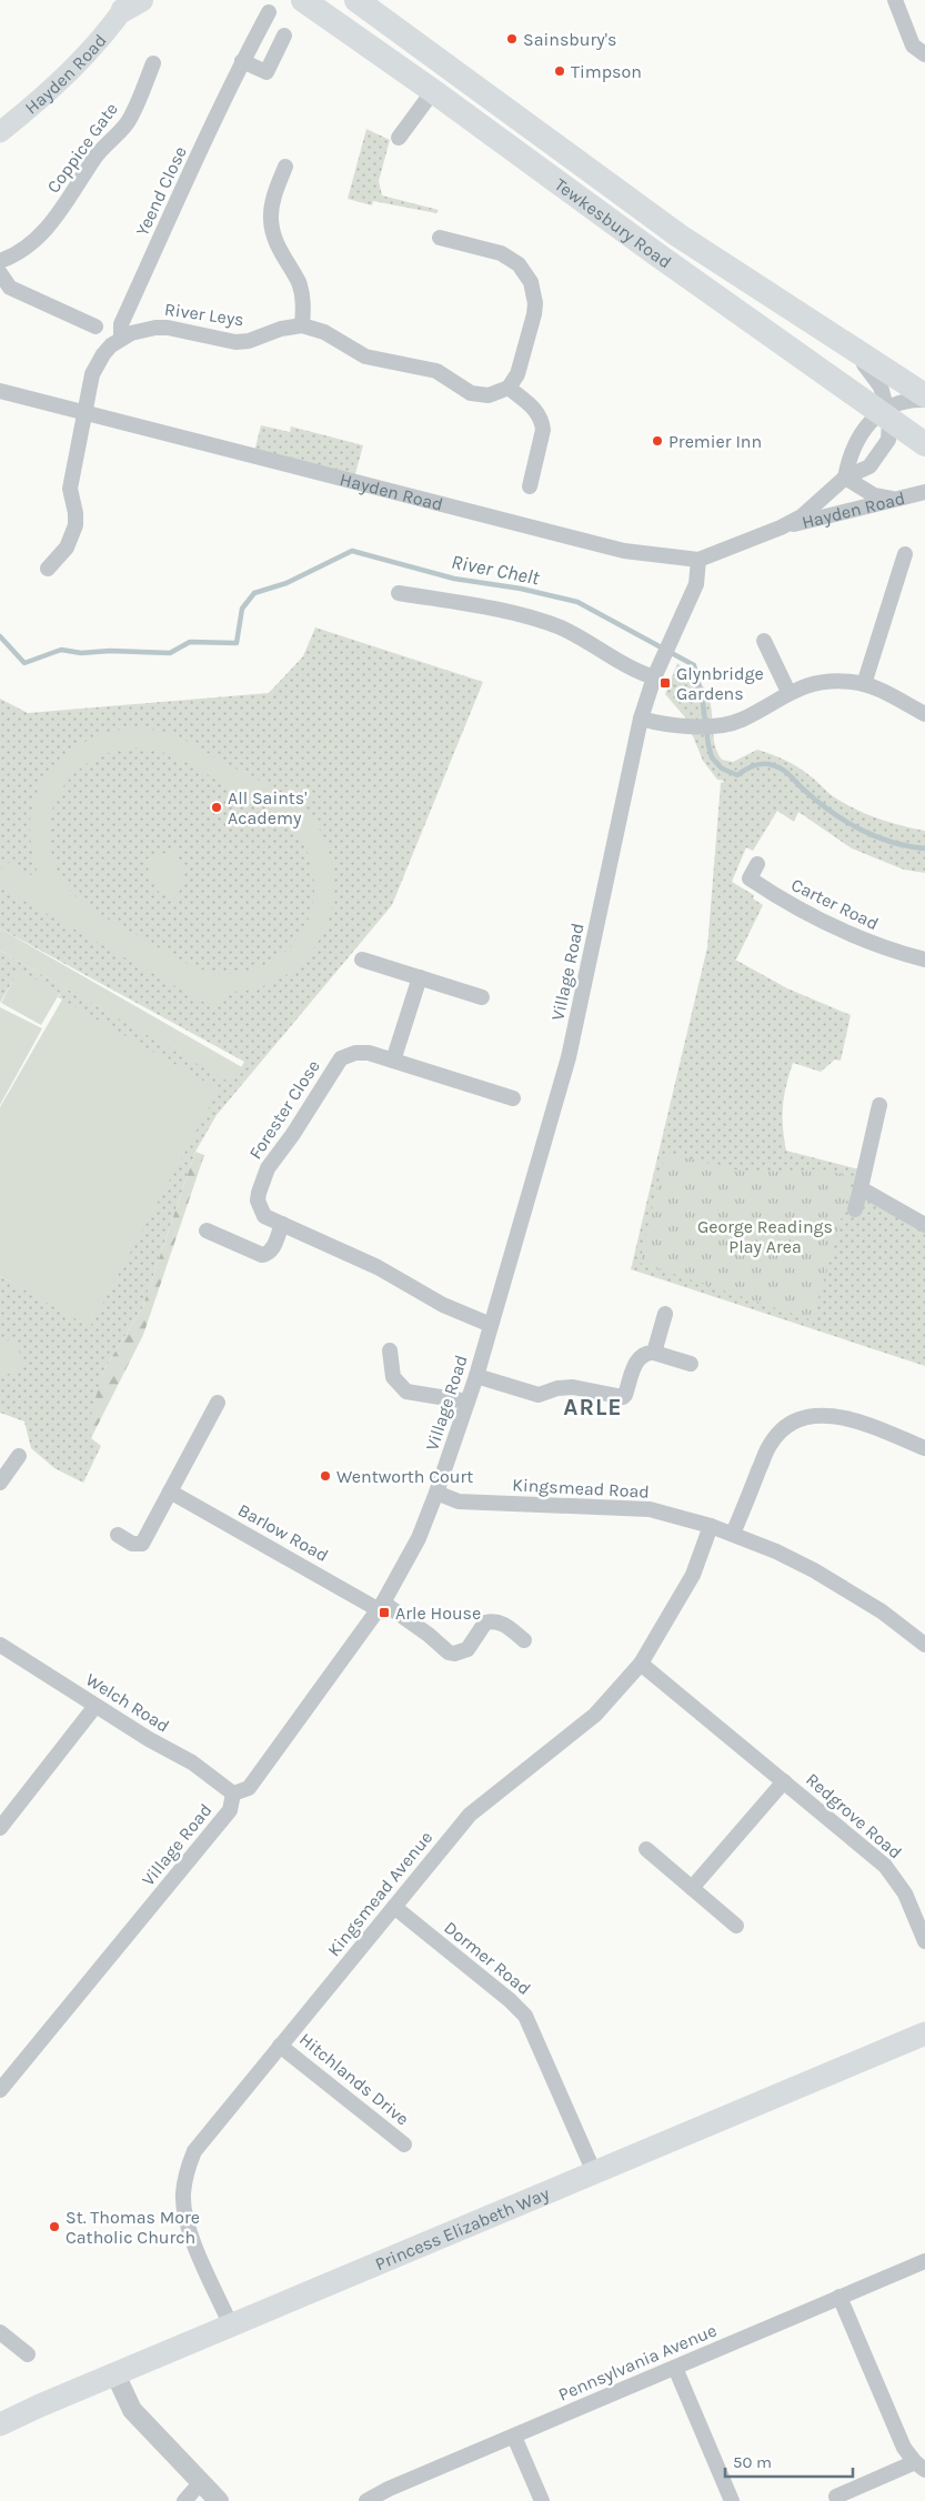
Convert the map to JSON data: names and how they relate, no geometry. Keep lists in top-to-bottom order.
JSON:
{
  "streets": {
    "highway": ["Tewkesbury Road"],
    "main road": ["Hayden Road", "Princess Elizabeth Way"],
    "street": [
      "Coppice Gate",
      "Yeend Close",
      "River Leys",
      "Carter Road",
      "Village Road",
      "Forester Close",
      "Kingsmead Road",
      "Barlow Road",
      "Welch Road",
      "Redgrove Road",
      "Kingsmead Avenue",
      "Dormer Road",
      "Hitchlands Drive",
      "Pennsylvania Avenue"
    ]
  },
  "crossings": [
    ["Hayden Road", "Tewkesbury Road"],
    ["Hayden Road", "River Leys"],
    ["Hayden Road", "Village Road"],
    ["Yeend Close", "River Leys"],
    ["Village Road", "Forester Close"],
    ["Village Road", "Kingsmead Road"],
    ["Village Road", "Barlow Road"],
    ["Village Road", "Welch Road"],
    ["Kingsmead Road", "Kingsmead Avenue"],
    ["Redgrove Road", "Kingsmead Avenue"],
    ["Kingsmead Avenue", "Dormer Road"],
    ["Kingsmead Avenue", "Hitchlands Drive"],
    ["Kingsmead Avenue", "Princess Elizabeth Way"],
    ["Dormer Road", "Princess Elizabeth Way"]
  ],
  "districts": ["ARLE"],
  "water": ["River Chelt"],
  "parks": ["George Readings Play Area"],
  "places": {
    "other": [
      "Sainsbury's",
      "Timpson",
      "Premier Inn",
      "All Saints' Academy",
      "Wentworth Court",
      "St. Thomas More Catholic Church"
    ],
    "transit": ["Glynbridge Gardens", "Arle House"]
  },
  "scale_bar": "50 m"
}
